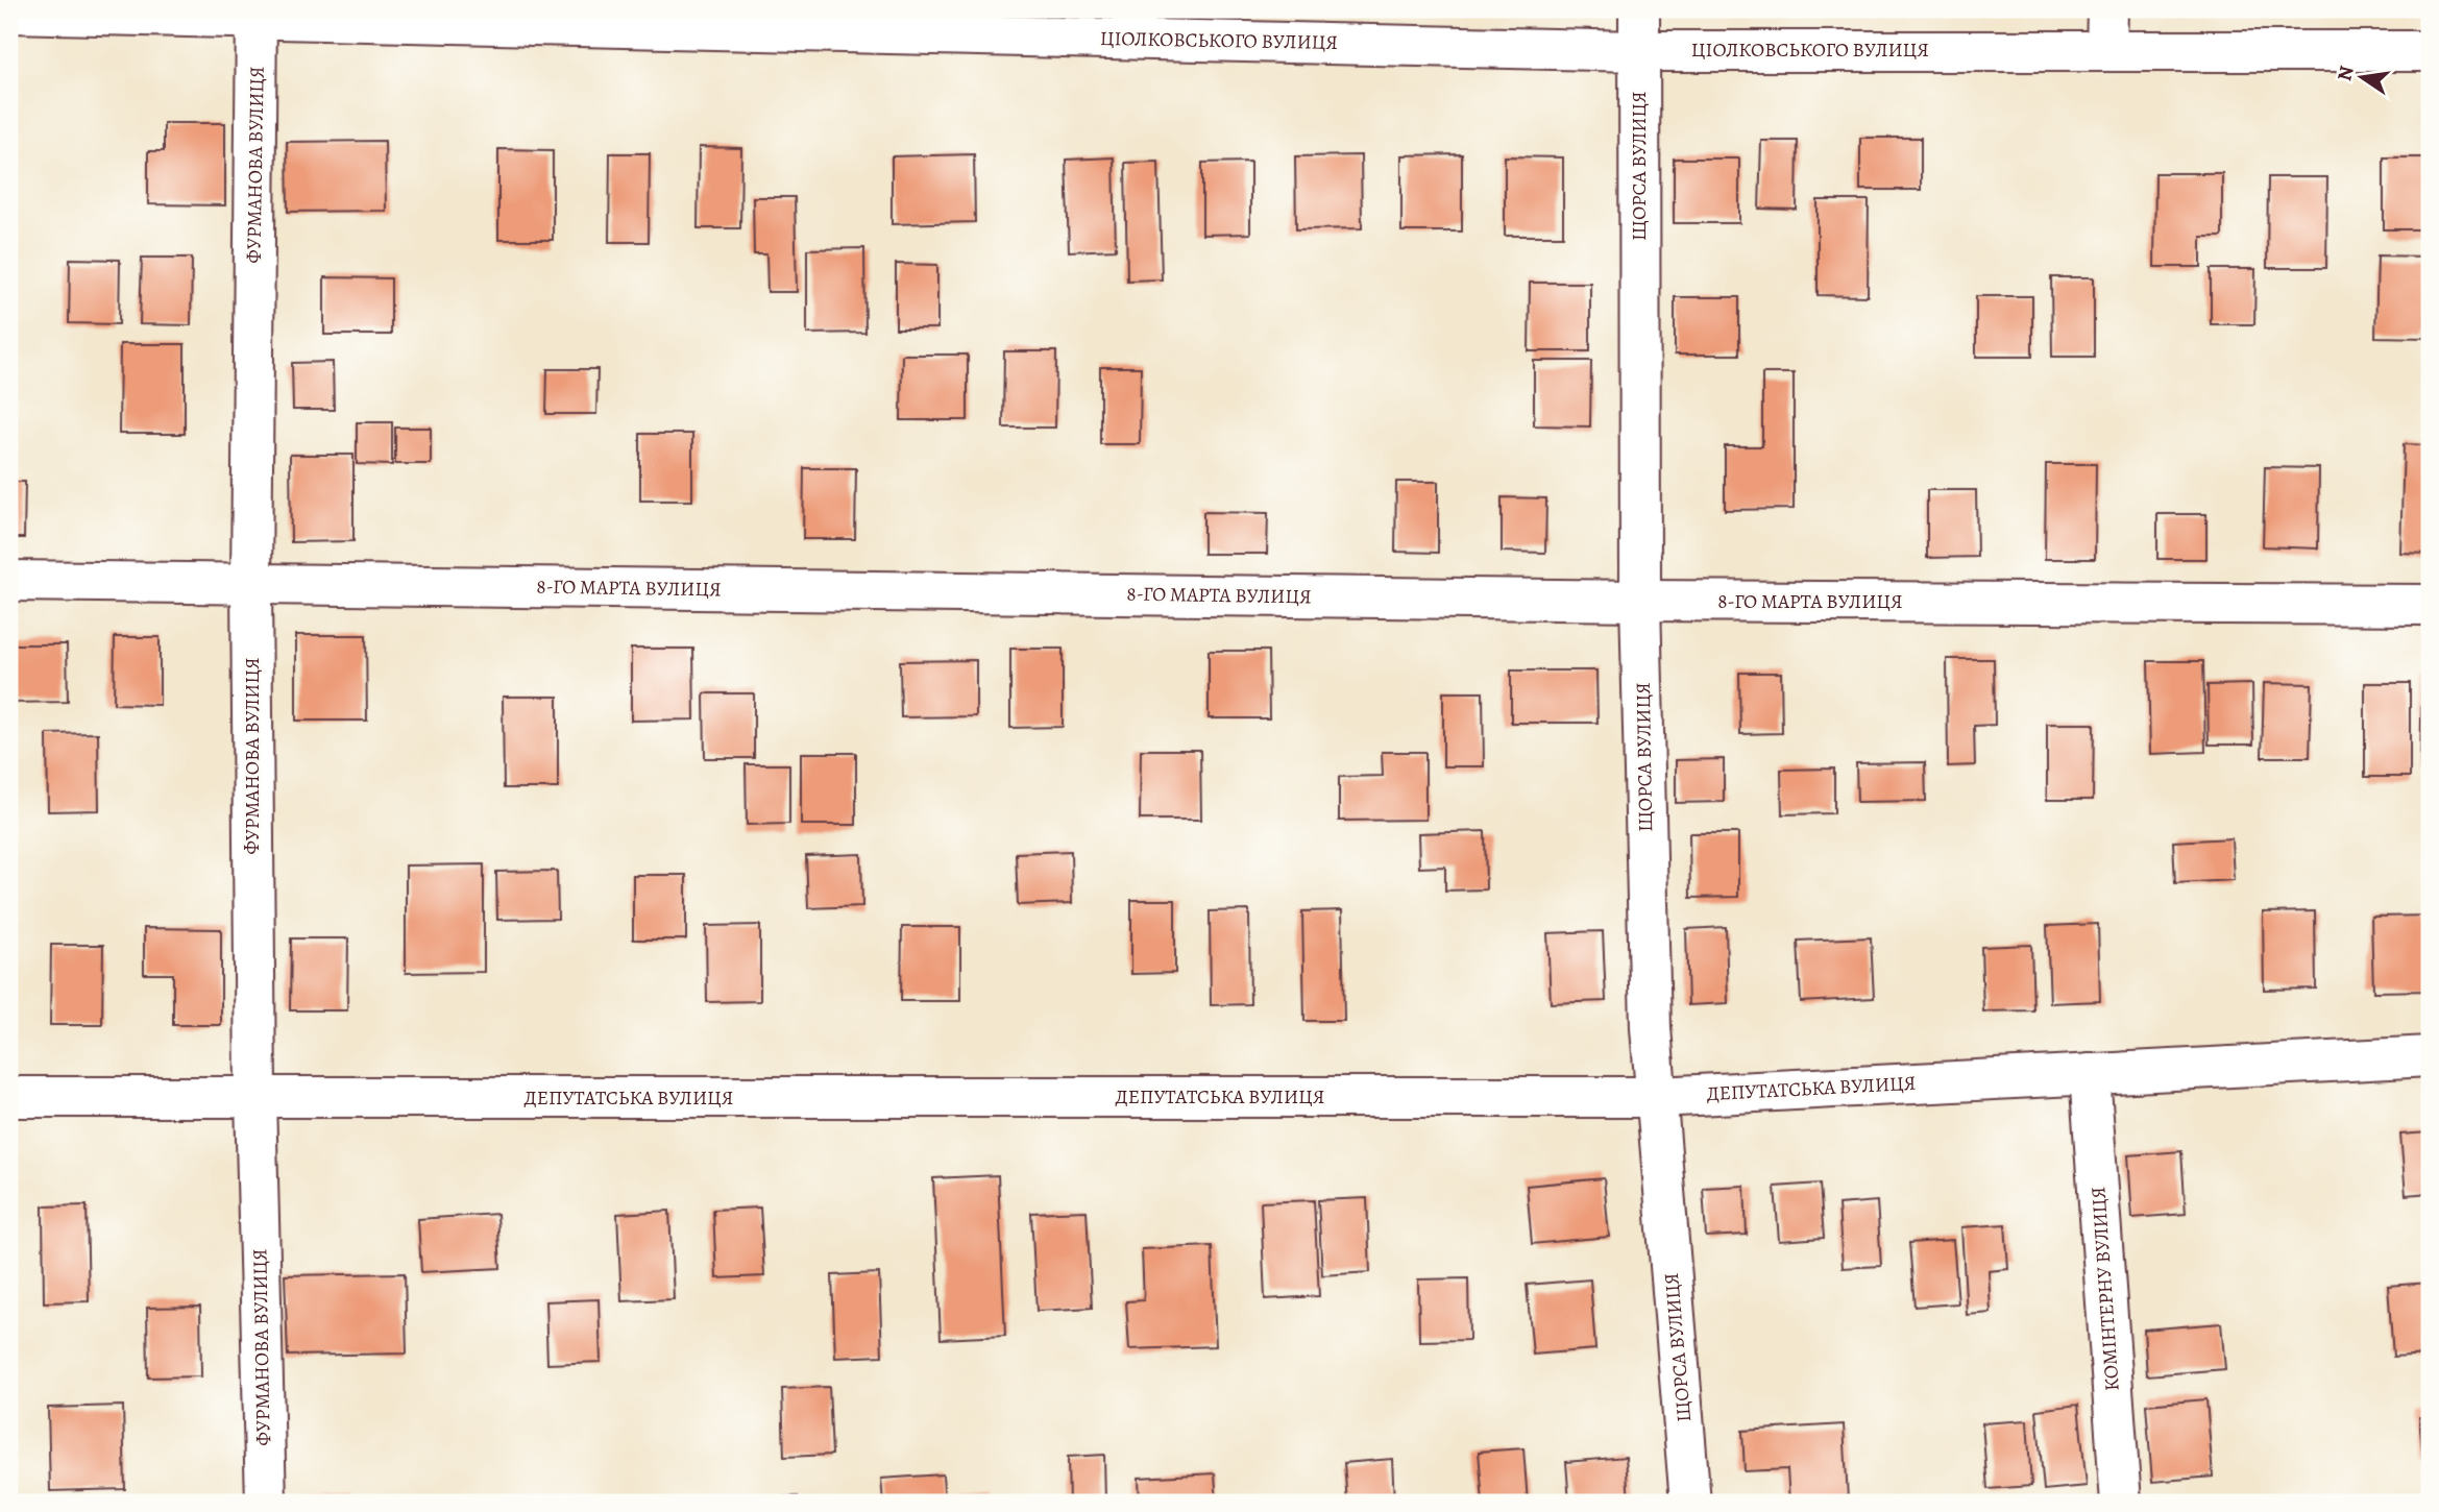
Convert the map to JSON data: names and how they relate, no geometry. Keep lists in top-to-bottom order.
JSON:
{
  "streets": {
    "street": [
      "ЦІОЛКОВСЬКОГО ВУЛИЦЯ",
      "ФУРМАНОВА ВУЛИЦЯ",
      "ЩОРСА ВУЛИЦЯ",
      "8-ГО МАРТА ВУЛИЦЯ",
      "ДЕПУТАТСЬКА ВУЛИЦЯ",
      "КОМІНТЕРНУ ВУЛИЦЯ"
    ]
  },
  "crossings": [
    ["ЦІОЛКОВСЬКОГО ВУЛИЦЯ", "ФУРМАНОВА ВУЛИЦЯ"],
    ["ЦІОЛКОВСЬКОГО ВУЛИЦЯ", "ЩОРСА ВУЛИЦЯ"],
    ["ФУРМАНОВА ВУЛИЦЯ", "8-ГО МАРТА ВУЛИЦЯ"],
    ["ФУРМАНОВА ВУЛИЦЯ", "ДЕПУТАТСЬКА ВУЛИЦЯ"],
    ["ЩОРСА ВУЛИЦЯ", "8-ГО МАРТА ВУЛИЦЯ"],
    ["ЩОРСА ВУЛИЦЯ", "ДЕПУТАТСЬКА ВУЛИЦЯ"],
    ["ДЕПУТАТСЬКА ВУЛИЦЯ", "КОМІНТЕРНУ ВУЛИЦЯ"]
  ],
  "north": "left"
}
